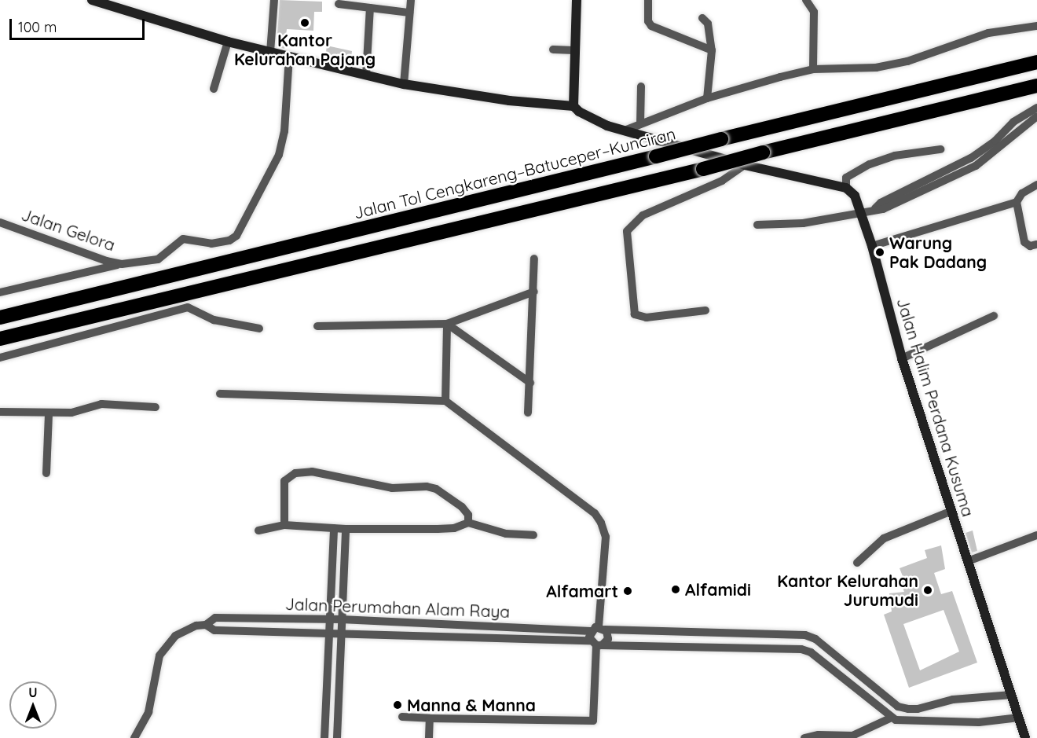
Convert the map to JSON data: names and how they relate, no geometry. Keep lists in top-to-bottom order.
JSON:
{
  "streets": {
    "highway": ["Jalan Tol Cengkareng–Batuceper–Kunciran"],
    "main road": ["Jalan Halim Perdana Kusuma"],
    "street": ["Jalan Gelora", "Jalan Perumahan Alam Raya"]
  },
  "places": [
    "Kantor Kelurahan Pajang",
    "Warung Pak Dadang",
    "Alfamidi",
    "Kantor Kelurahan Jurumudi",
    "Alfamart",
    "Manna & Manna"
  ],
  "scale_bar": "100 m",
  "north": "top"
}
